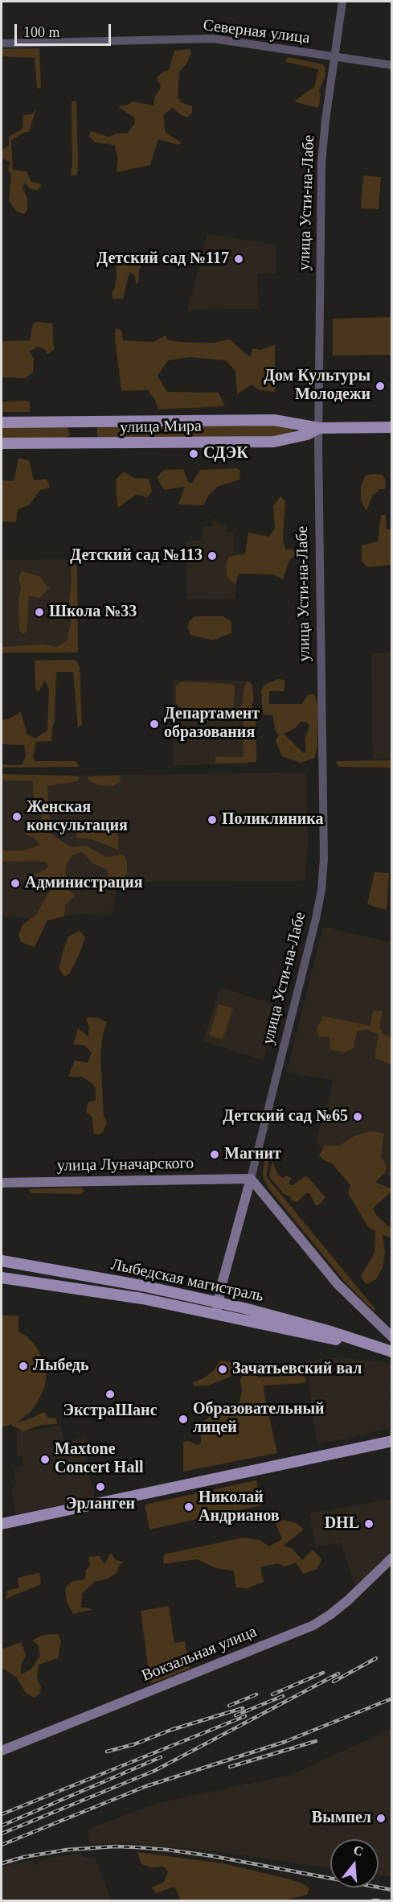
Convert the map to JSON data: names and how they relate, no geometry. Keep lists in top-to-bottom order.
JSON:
{
  "streets": {
    "main road": [
      "улица Усти-на-Лабе",
      "улица Мира",
      "улица Луначарского",
      "Лыбедская магистраль",
      "Вокзальная улица"
    ],
    "street": ["Северная улица"]
  },
  "crossings": [
    ["Северная улица", "улица Усти-на-Лабе"],
    ["улица Усти-на-Лабе", "улица Мира"],
    ["улица Усти-на-Лабе", "улица Луначарского"],
    ["улица Усти-на-Лабе", "Лыбедская магистраль"]
  ],
  "places": [
    "Детский сад №117",
    "Дом Культуры Молодежи",
    "СДЭК",
    "Детский сад №113",
    "Школа №33",
    "Департамент образования",
    "Женская консультация",
    "Поликлиника",
    "Администрация",
    "Детский сад №65",
    "Магнит",
    "Лыбедь",
    "Зачатьевский вал",
    "ЭкстраШанс",
    "Образовательный лицей",
    "Maxtone Concert Hall",
    "Эрланген",
    "Николай Андрианов",
    "DHL",
    "Вымпел"
  ],
  "scale_bar": "100 m",
  "north": "top"
}
